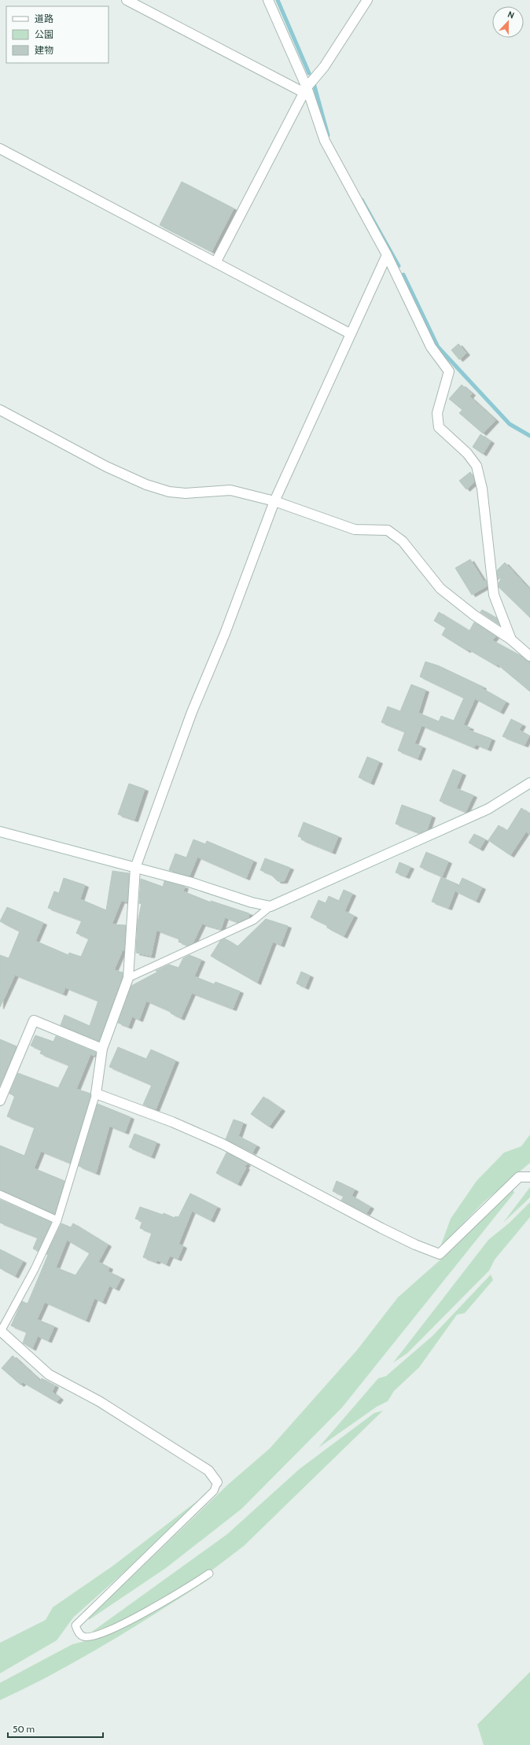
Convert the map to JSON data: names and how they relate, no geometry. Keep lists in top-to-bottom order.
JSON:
{
  "legend": ["道路", "公園", "建物"],
  "scale_bar": "50 m",
  "north": "top"
}
